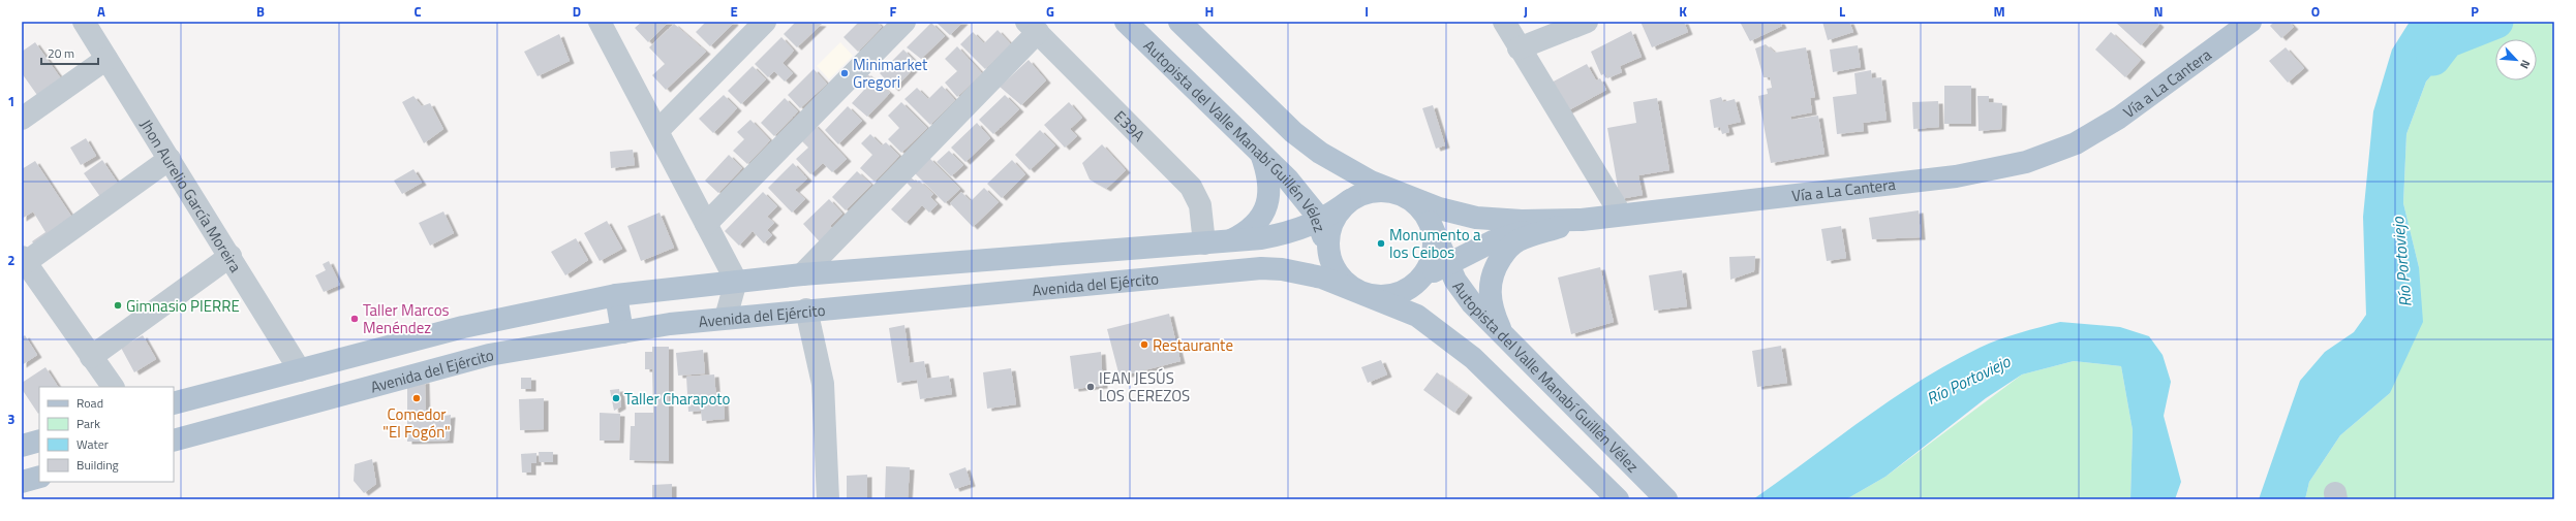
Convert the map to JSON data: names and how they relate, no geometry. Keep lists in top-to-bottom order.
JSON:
{
  "streets": {
    "main road": ["Vía a La Cantera", "Autopista del Valle Manabí Guillén Vélez", "Avenida del Ejército"],
    "street": ["E39A", "Jhon Aurelio García Moreira"]
  },
  "crossings": [
    ["Vía a La Cantera", "Autopista del Valle Manabí Guillén Vélez"],
    ["Vía a La Cantera", "Avenida del Ejército"],
    ["E39A", "Avenida del Ejército"],
    ["Autopista del Valle Manabí Guillén Vélez", "Avenida del Ejército"],
    ["Jhon Aurelio García Moreira", "Avenida del Ejército"]
  ],
  "water": ["Río Portoviejo"],
  "places": [
    "Minimarket Gregori",
    "Monumento a los Ceibos",
    "Gimnasio PIERRE",
    "Taller Marcos Menéndez",
    "Restaurante",
    "IEAN JESÚS LOS CEREZOS",
    "Comedor \"El Fogón\"",
    "Taller Charapoto"
  ],
  "legend": [
    "Road",
    "Park",
    "Water",
    "Building"
  ],
  "scale_bar": "20 m",
  "north": "bottom right",
  "grid": {
    "columns": [
      "A",
      "B",
      "C",
      "D",
      "E",
      "F",
      "G",
      "H",
      "I",
      "J",
      "K",
      "L",
      "M",
      "N",
      "O",
      "P"
    ],
    "rows": ["1", "2", "3"]
  }
}
